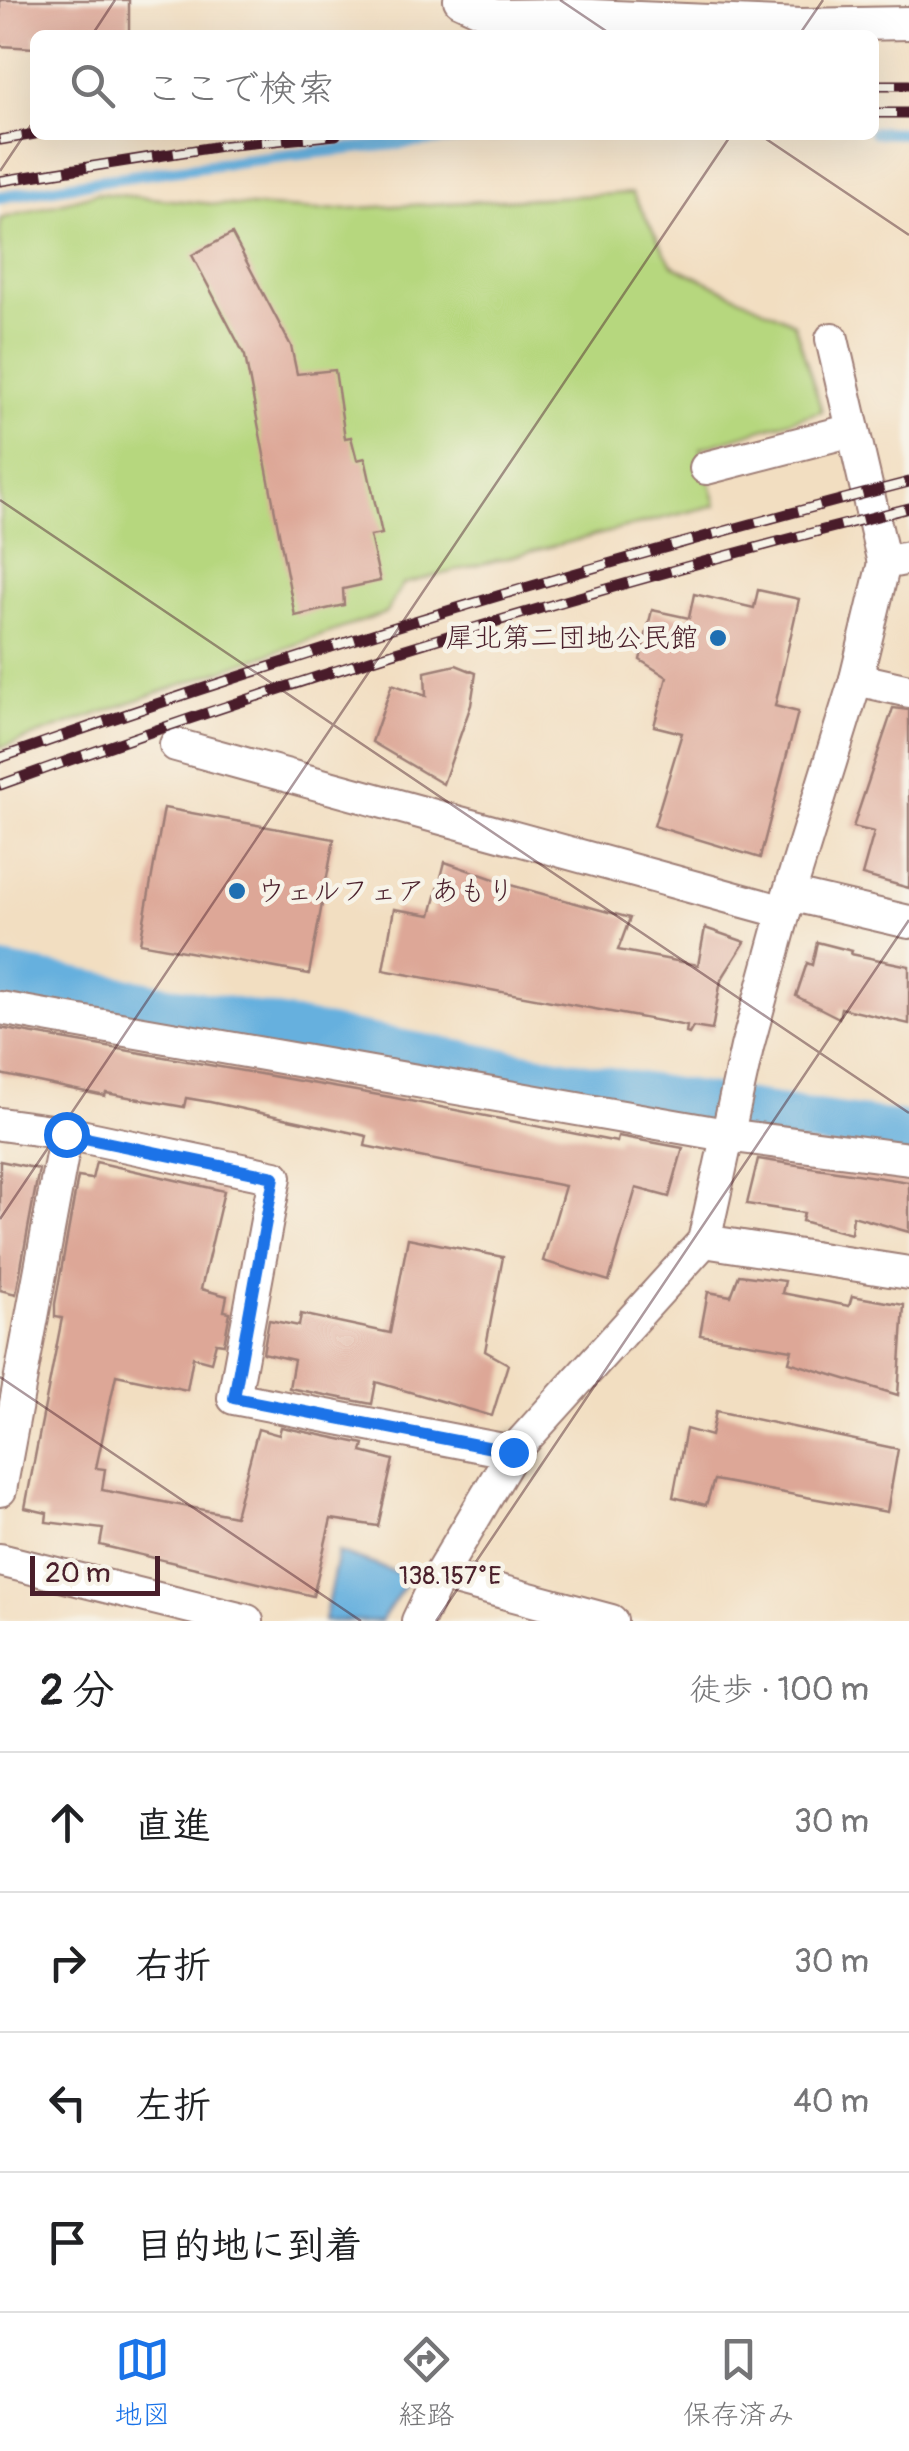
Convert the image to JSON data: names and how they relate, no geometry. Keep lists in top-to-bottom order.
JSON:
{
  "places": ["犀北第二団地公民館", "ウェルフェア あもり"],
  "scale_bar": "20 m",
  "page": {
    "search": "ここで検索",
    "scale": "20 m",
    "heading": ["2 分", "徒歩 · 100 m"],
    "list": [
      ["直進", "30 m"],
      ["右折", "30 m"],
      ["左折", "40 m"],
      "目的地に到着"
    ],
    "nav": ["地図", "経路", "保存済み"]
  },
  "coordinates": ["138.157°E"]
}
